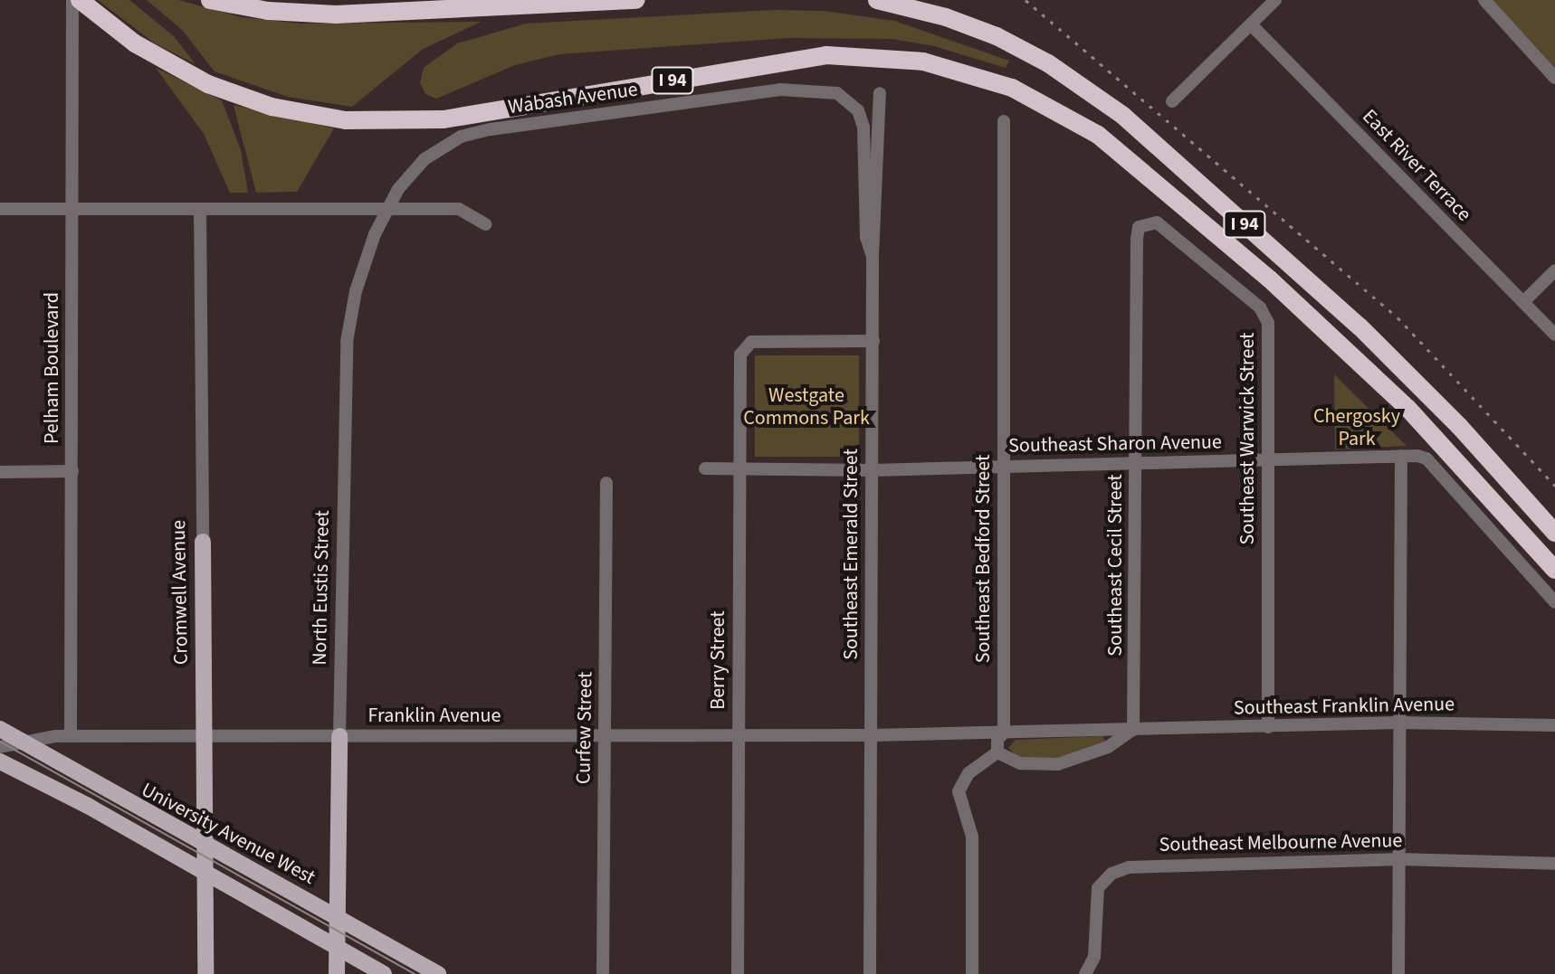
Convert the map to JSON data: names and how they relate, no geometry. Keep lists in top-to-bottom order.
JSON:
{
  "streets": {
    "highway": ["I 94"],
    "main road": ["North Eustis Street", "Cromwell Avenue", "University Avenue West"],
    "street": [
      "Wabash Avenue",
      "East River Terrace",
      "Pelham Boulevard",
      "Southeast Warwick Street",
      "Southeast Sharon Avenue",
      "Southeast Emerald Street",
      "Southeast Bedford Street",
      "Southeast Cecil Street",
      "Berry Street",
      "Southeast Franklin Avenue",
      "Franklin Avenue",
      "Curfew Street",
      "Southeast Melbourne Avenue"
    ]
  },
  "crossings": [
    ["Wabash Avenue", "Southeast Emerald Street"],
    ["Wabash Avenue", "North Eustis Street"],
    ["Pelham Boulevard", "Franklin Avenue"],
    ["Southeast Warwick Street", "Southeast Sharon Avenue"],
    ["Southeast Warwick Street", "Southeast Cecil Street"],
    ["Southeast Warwick Street", "Southeast Franklin Avenue"],
    ["Southeast Sharon Avenue", "Southeast Emerald Street"],
    ["Southeast Sharon Avenue", "Southeast Bedford Street"],
    ["Southeast Sharon Avenue", "Southeast Cecil Street"],
    ["Southeast Sharon Avenue", "Berry Street"],
    ["Southeast Emerald Street", "Berry Street"],
    ["Southeast Emerald Street", "Southeast Franklin Avenue"],
    ["Southeast Emerald Street", "Franklin Avenue"],
    ["Southeast Bedford Street", "Southeast Franklin Avenue"],
    ["Southeast Cecil Street", "Southeast Franklin Avenue"],
    ["North Eustis Street", "Franklin Avenue"],
    ["North Eustis Street", "University Avenue West"],
    ["Cromwell Avenue", "Franklin Avenue"],
    ["Cromwell Avenue", "University Avenue West"],
    ["Berry Street", "Franklin Avenue"],
    ["Southeast Franklin Avenue", "Franklin Avenue"],
    ["Franklin Avenue", "Curfew Street"],
    ["Franklin Avenue", "University Avenue West"]
  ],
  "parks": ["Westgate Commons Park", "Chergosky Park"]
}
